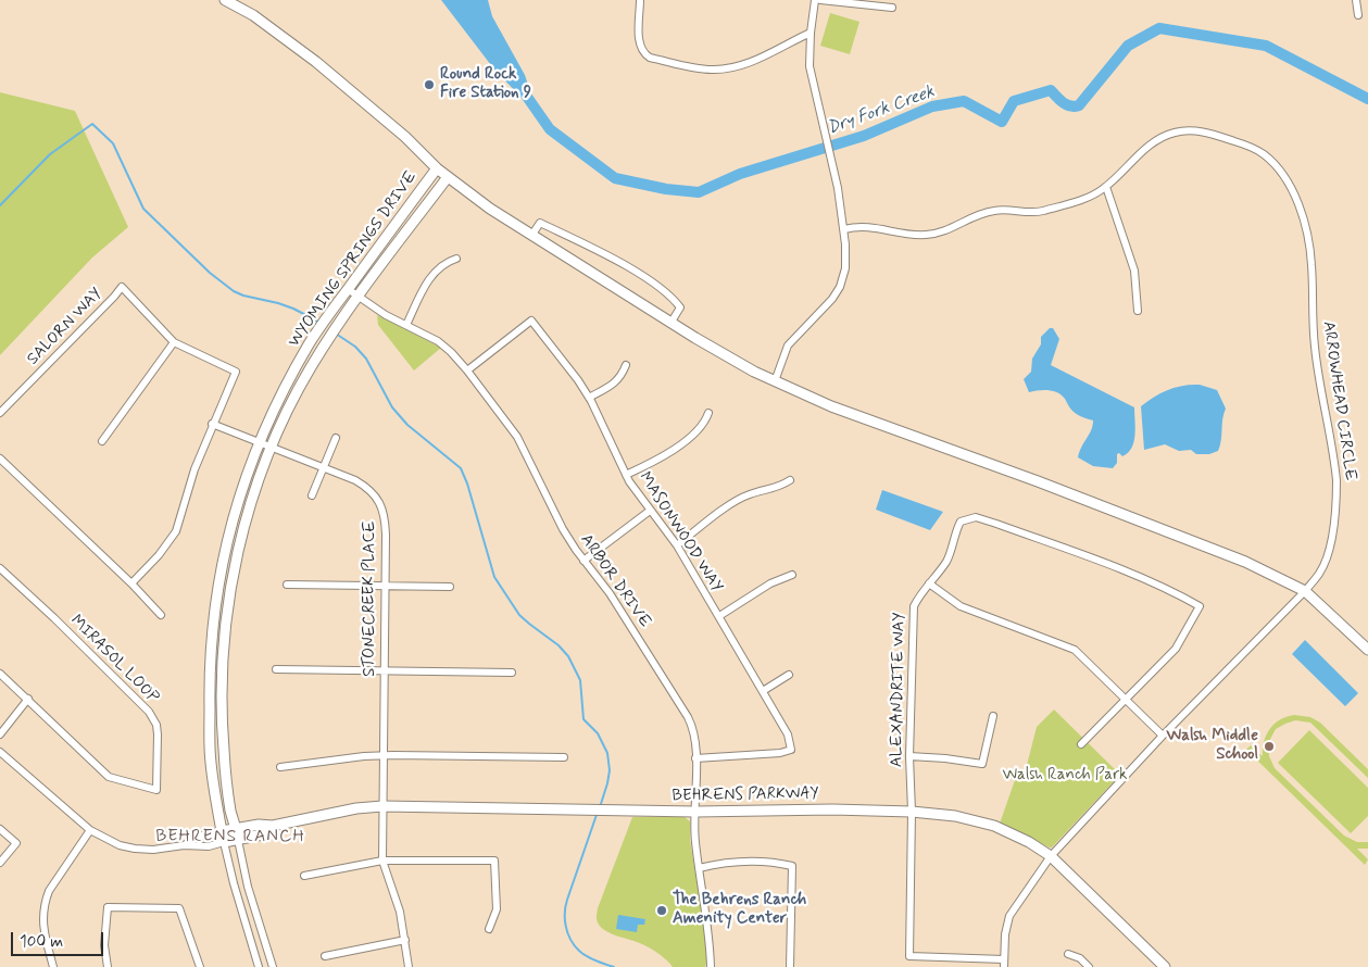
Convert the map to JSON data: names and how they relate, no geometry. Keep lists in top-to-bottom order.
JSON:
{
  "streets": {
    "street": [
      "WYOMING SPRINGS DRIVE",
      "SALORN WAY",
      "ARROWHEAD CIRCLE",
      "MASONWOOD WAY",
      "ARBOR DRIVE",
      "STONECREEK PLACE",
      "MIRASOL LOOP",
      "ALEXANDRITE WAY",
      "BEHRENS PARKWAY"
    ]
  },
  "crossings": [
    ["WYOMING SPRINGS DRIVE", "ARBOR DRIVE"],
    ["WYOMING SPRINGS DRIVE", "STONECREEK PLACE"],
    ["WYOMING SPRINGS DRIVE", "BEHRENS PARKWAY"],
    ["ARROWHEAD CIRCLE", "ALEXANDRITE WAY"],
    ["ARROWHEAD CIRCLE", "BEHRENS PARKWAY"],
    ["MASONWOOD WAY", "ARBOR DRIVE"],
    ["ARBOR DRIVE", "BEHRENS PARKWAY"],
    ["STONECREEK PLACE", "BEHRENS PARKWAY"],
    ["ALEXANDRITE WAY", "BEHRENS PARKWAY"]
  ],
  "districts": ["BEHRENS RANCH"],
  "water": ["Dry Fork Creek"],
  "parks": ["Walsh Ranch Park"],
  "places": ["Round Rock Fire Station 9", "Walsh Middle School", "The Behrens Ranch Amenity Center"],
  "scale_bar": "100 m"
}
